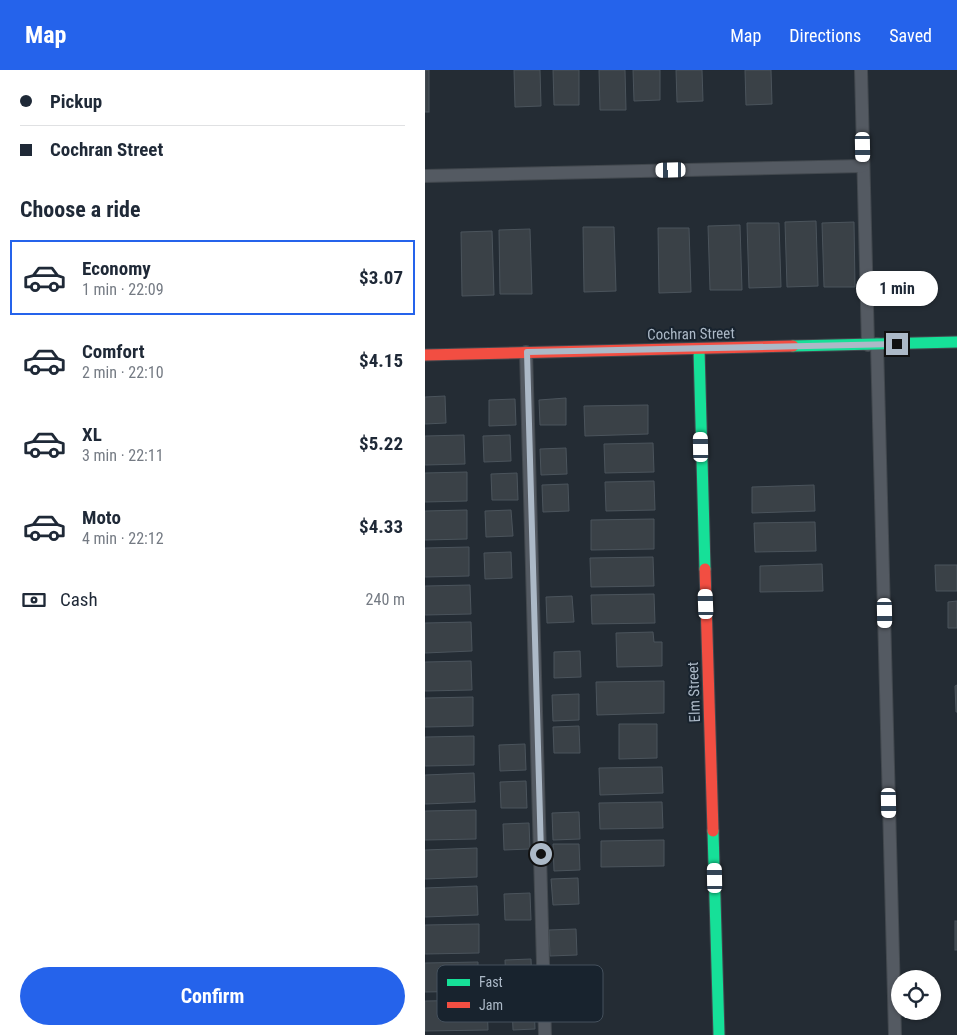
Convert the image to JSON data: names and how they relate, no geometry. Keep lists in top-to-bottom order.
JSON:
{
  "streets": {
    "street": ["Cochran Street", "Elm Street"]
  },
  "crossings": [
    ["Cochran Street", "Elm Street"]
  ],
  "legend": ["Fast", "Jam"],
  "page": {
    "header": "Map",
    "nav": ["Map", "Directions", "Saved"],
    "banner": ["Pickup", "Cochran Street"],
    "heading": "Choose a ride",
    "list": [
      {
        "name": "Economy",
        "note": "1 min · 22:09",
        "value": "$3.07"
      },
      {
        "name": "Comfort",
        "note": "2 min · 22:10",
        "value": "$4.15"
      },
      {
        "name": "XL",
        "note": "3 min · 22:11",
        "value": "$5.22"
      },
      {
        "name": "Moto",
        "note": "4 min · 22:12",
        "value": "$4.33"
      }
    ],
    "bubble": "1 min",
    "pay": ["Cash", "240 m"],
    "buttons": "Confirm"
  }
}
